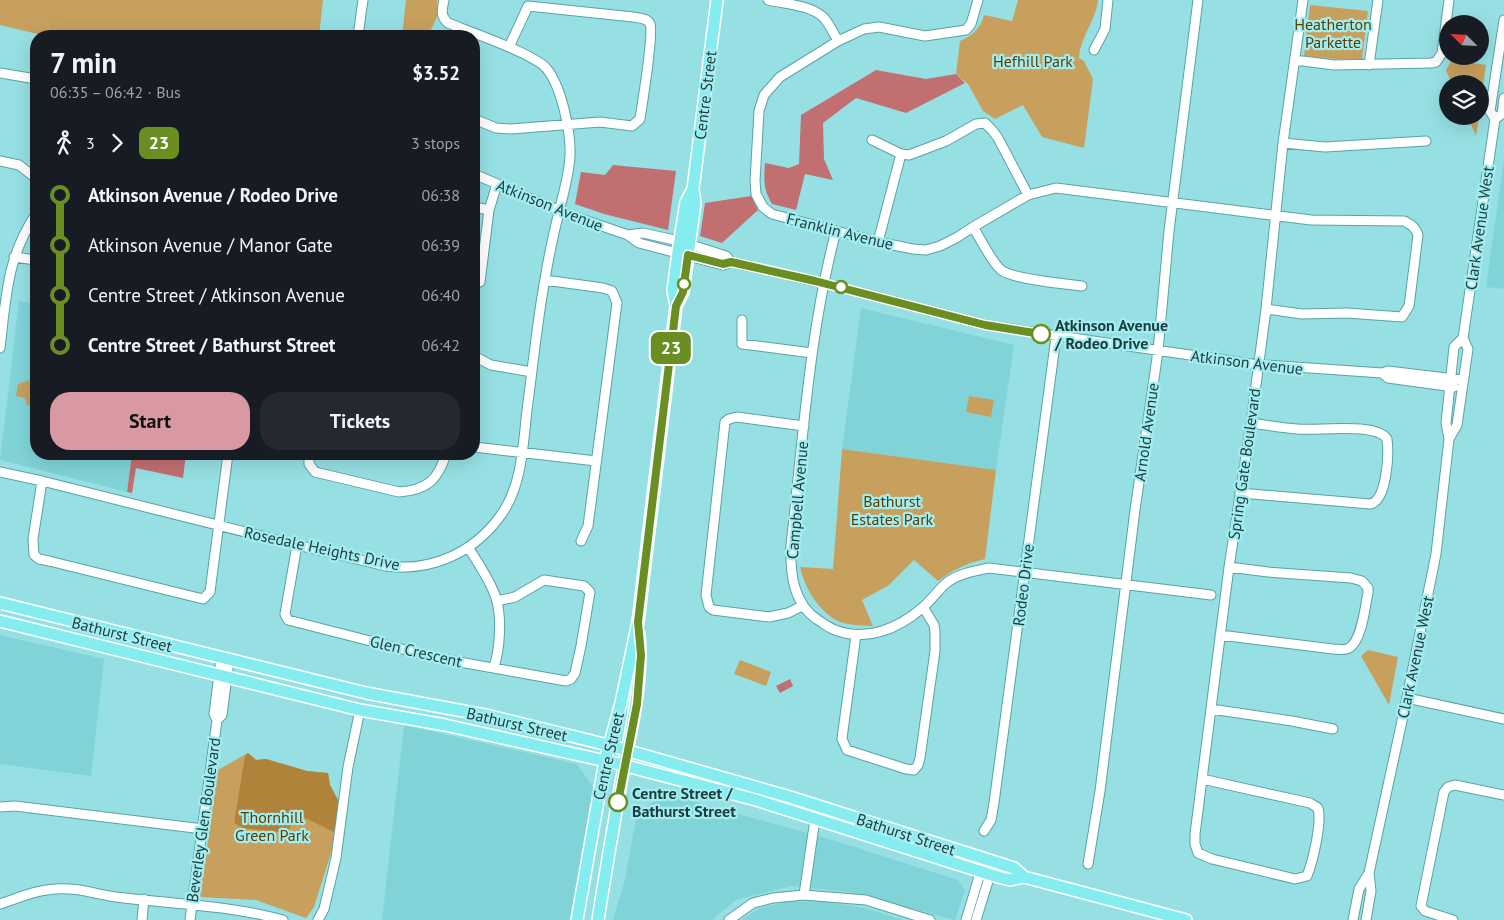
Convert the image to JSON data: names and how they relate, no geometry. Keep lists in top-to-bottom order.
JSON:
{
  "streets": {
    "main road": ["Centre Street", "Bathurst Street"],
    "street": [
      "Atkinson Avenue",
      "Clark Avenue West",
      "Franklin Avenue",
      "Arnold Avenue",
      "Spring Gate Boulevard",
      "Campbell Avenue",
      "Rosedale Heights Drive",
      "Rodeo Drive",
      "Glen Crescent",
      "Beverley Glen Boulevard"
    ]
  },
  "crossings": [
    ["Centre Street", "Atkinson Avenue"],
    ["Centre Street", "Bathurst Street"],
    ["Atkinson Avenue", "Clark Avenue West"],
    ["Atkinson Avenue", "Arnold Avenue"],
    ["Atkinson Avenue", "Spring Gate Boulevard"],
    ["Atkinson Avenue", "Campbell Avenue"],
    ["Atkinson Avenue", "Rosedale Heights Drive"],
    ["Atkinson Avenue", "Rodeo Drive"],
    ["Franklin Avenue", "Arnold Avenue"],
    ["Franklin Avenue", "Spring Gate Boulevard"],
    ["Franklin Avenue", "Campbell Avenue"],
    ["Rosedale Heights Drive", "Glen Crescent"],
    ["Bathurst Street", "Beverley Glen Boulevard"]
  ],
  "parks": [
    "Heatherton Parkette",
    "Hefhill Park",
    "Bathurst Estates Park",
    "Thornhill Green Park"
  ],
  "places": ["Atkinson Avenue / Rodeo Drive", "Centre Street / Bathurst Street"],
  "lines": ["bus line 23"],
  "north": "top left",
  "page": {
    "on_map": "23",
    "heading": ["7 min", "06:35 – 06:42 · Bus", "$3.52"],
    "legs": ["3", "23", "3 stops"],
    "list": [
      {
        "name": "Atkinson Avenue / Rodeo Drive",
        "value": "06:38"
      },
      {
        "name": "Atkinson Avenue / Manor Gate",
        "value": "06:39"
      },
      {
        "name": "Centre Street / Atkinson Avenue",
        "value": "06:40"
      },
      {
        "name": "Centre Street / Bathurst Street",
        "value": "06:42"
      }
    ],
    "buttons": ["Start", "Tickets"]
  }
}
